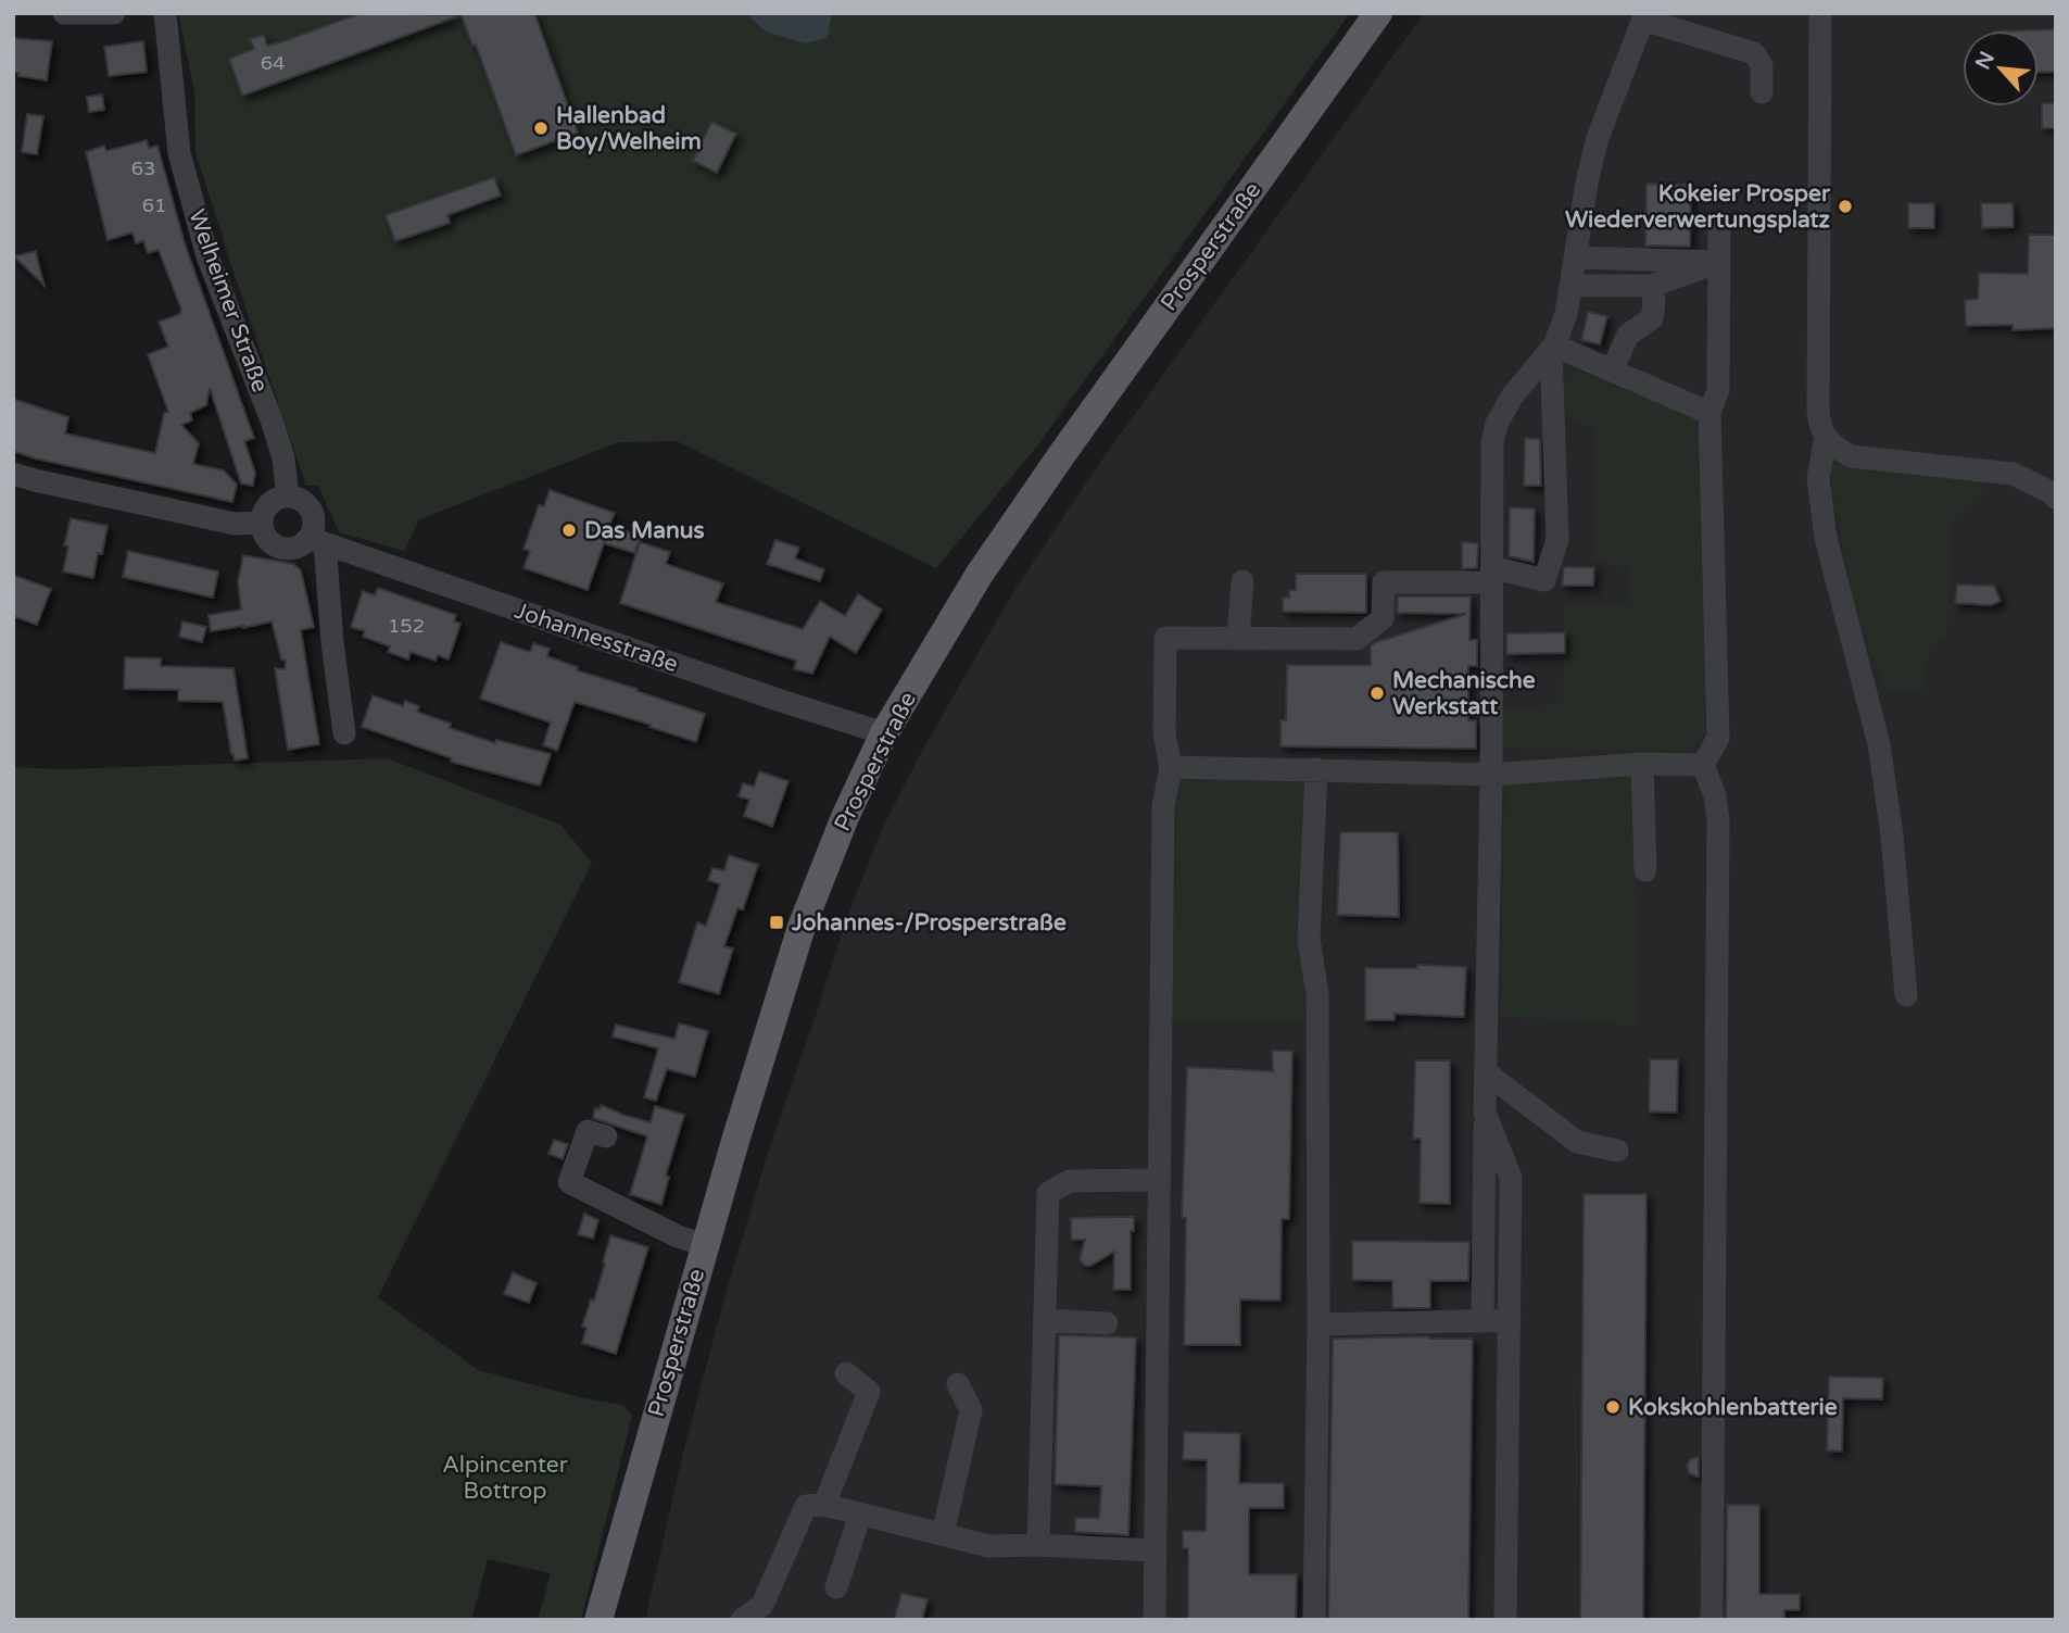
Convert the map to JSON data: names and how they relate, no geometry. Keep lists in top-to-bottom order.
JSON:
{
  "streets": {
    "main road": ["Prosperstraße"],
    "street": ["Welheimer Straße", "Johannesstraße"]
  },
  "crossings": [
    ["Prosperstraße", "Johannesstraße"],
    ["Welheimer Straße", "Johannesstraße"]
  ],
  "parks": ["Alpincenter Bottrop"],
  "places": {
    "other": [
      "Hallenbad Boy/Welheim",
      "Kokeier Prosper Wiederverwertungsplatz",
      "Das Manus",
      "Mechanische Werkstatt",
      "Kokskohlenbatterie"
    ],
    "transit": ["Johannes-/Prosperstraße"]
  },
  "house_numbers": [
    "64",
    "63",
    "61",
    "152"
  ],
  "north": "top left"
}
